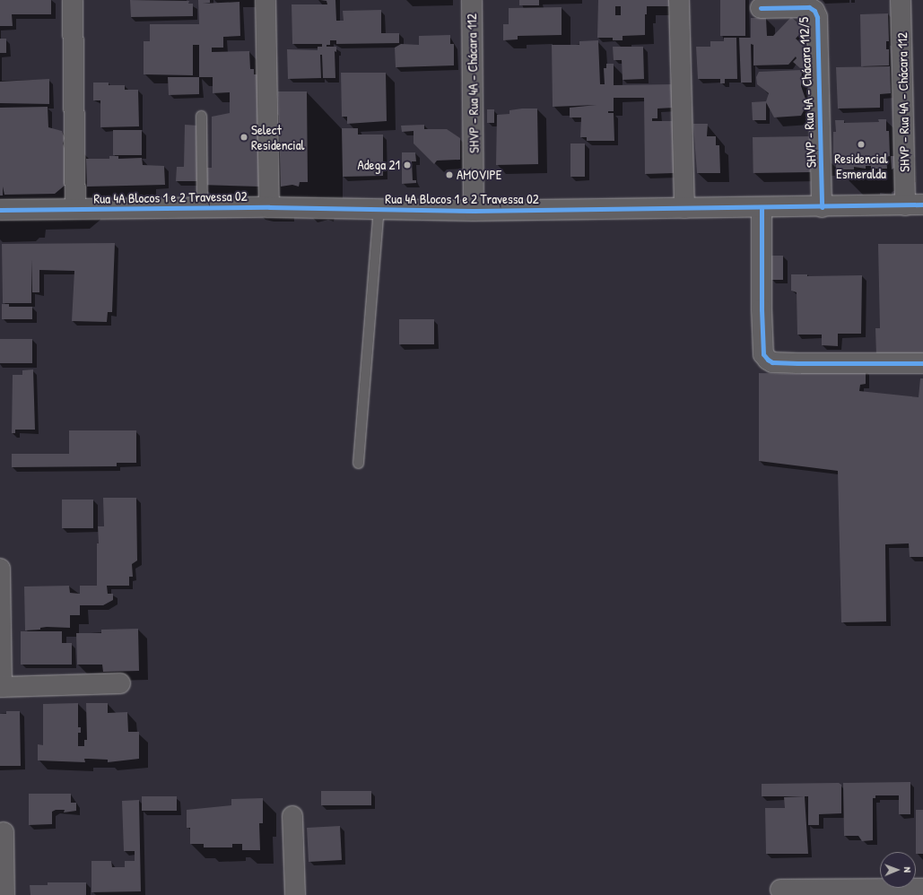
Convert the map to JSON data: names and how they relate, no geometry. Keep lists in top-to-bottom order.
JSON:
{
  "streets": {
    "street": ["SHVP - Rua 4A - Chácara 112", "SHVP - Rua 4A - Chácara 112/5", "Rua 4A Blocos 1 e 2 Travessa 02"]
  },
  "crossings": [
    ["SHVP - Rua 4A - Chácara 112", "Rua 4A Blocos 1 e 2 Travessa 02"],
    ["SHVP - Rua 4A - Chácara 112/5", "Rua 4A Blocos 1 e 2 Travessa 02"]
  ],
  "places": [
    "Select Residencial",
    "Residencial Esmeralda",
    "Adega 21",
    "AMOVIPE"
  ],
  "north": "right"
}
